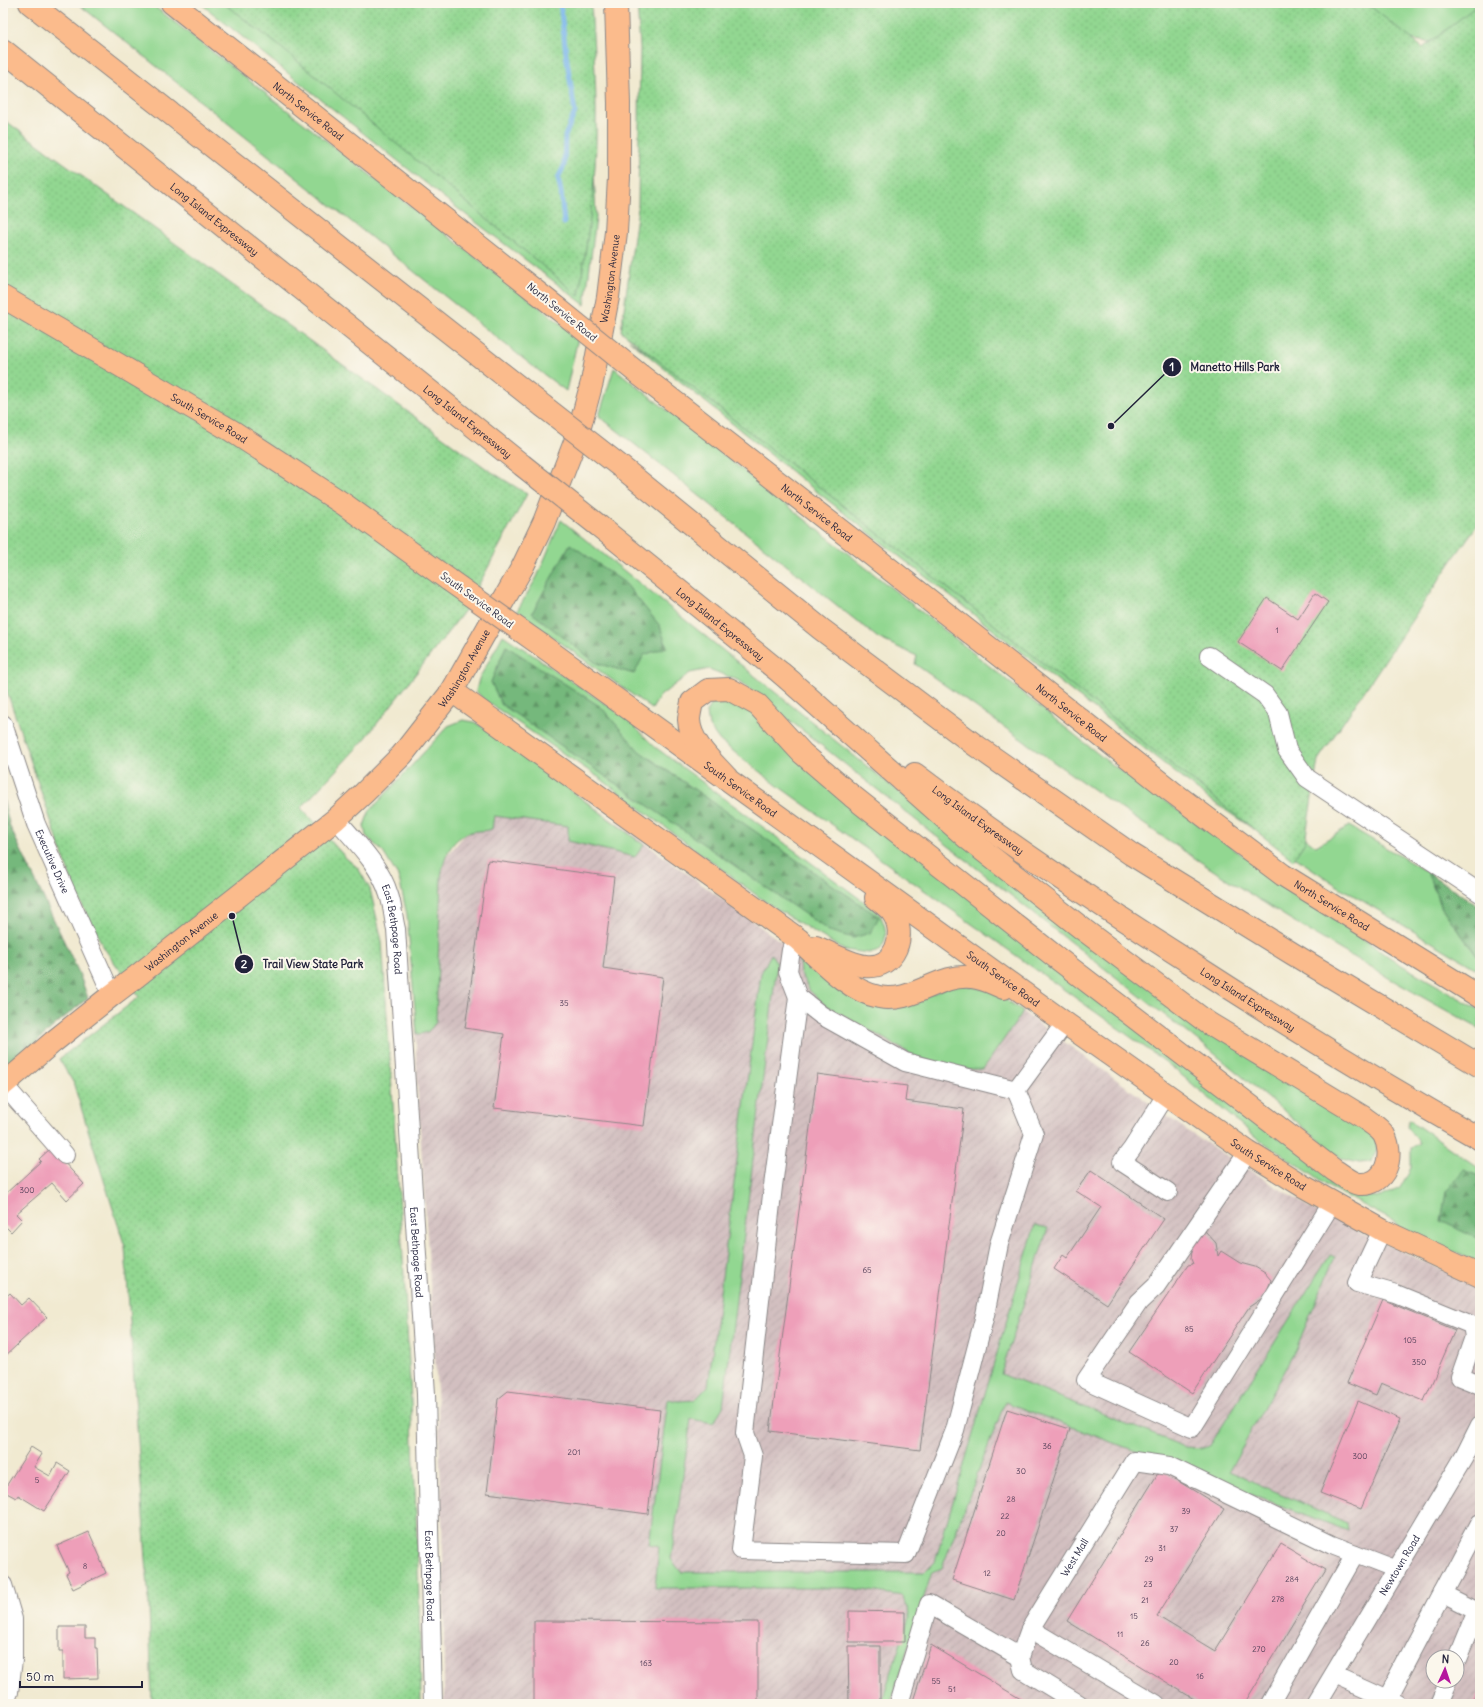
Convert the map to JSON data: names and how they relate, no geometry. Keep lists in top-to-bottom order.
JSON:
{
  "streets": {
    "main road": [
      "North Service Road",
      "Long Island Expressway",
      "Washington Avenue",
      "South Service Road"
    ],
    "street": [
      "Executive Drive",
      "East Bethpage Road",
      "West Mall",
      "Newtown Road"
    ]
  },
  "crossings": [
    ["Washington Avenue", "Executive Drive"],
    ["Washington Avenue", "East Bethpage Road"]
  ],
  "places": ["Manetto Hills Park", "Trail View State Park"],
  "house_numbers": [
    "1",
    "35",
    "300",
    "65",
    "85",
    "105",
    "350",
    "36",
    "201",
    "300",
    "30",
    "5",
    "28",
    "39",
    "22",
    "37",
    "20",
    "31",
    "29",
    "8",
    "12",
    "284",
    "23",
    "278",
    "21",
    "15",
    "11",
    "26",
    "270",
    "20",
    "163",
    "16",
    "55",
    "51"
  ],
  "scale_bar": "50 m",
  "north": "top"
}
